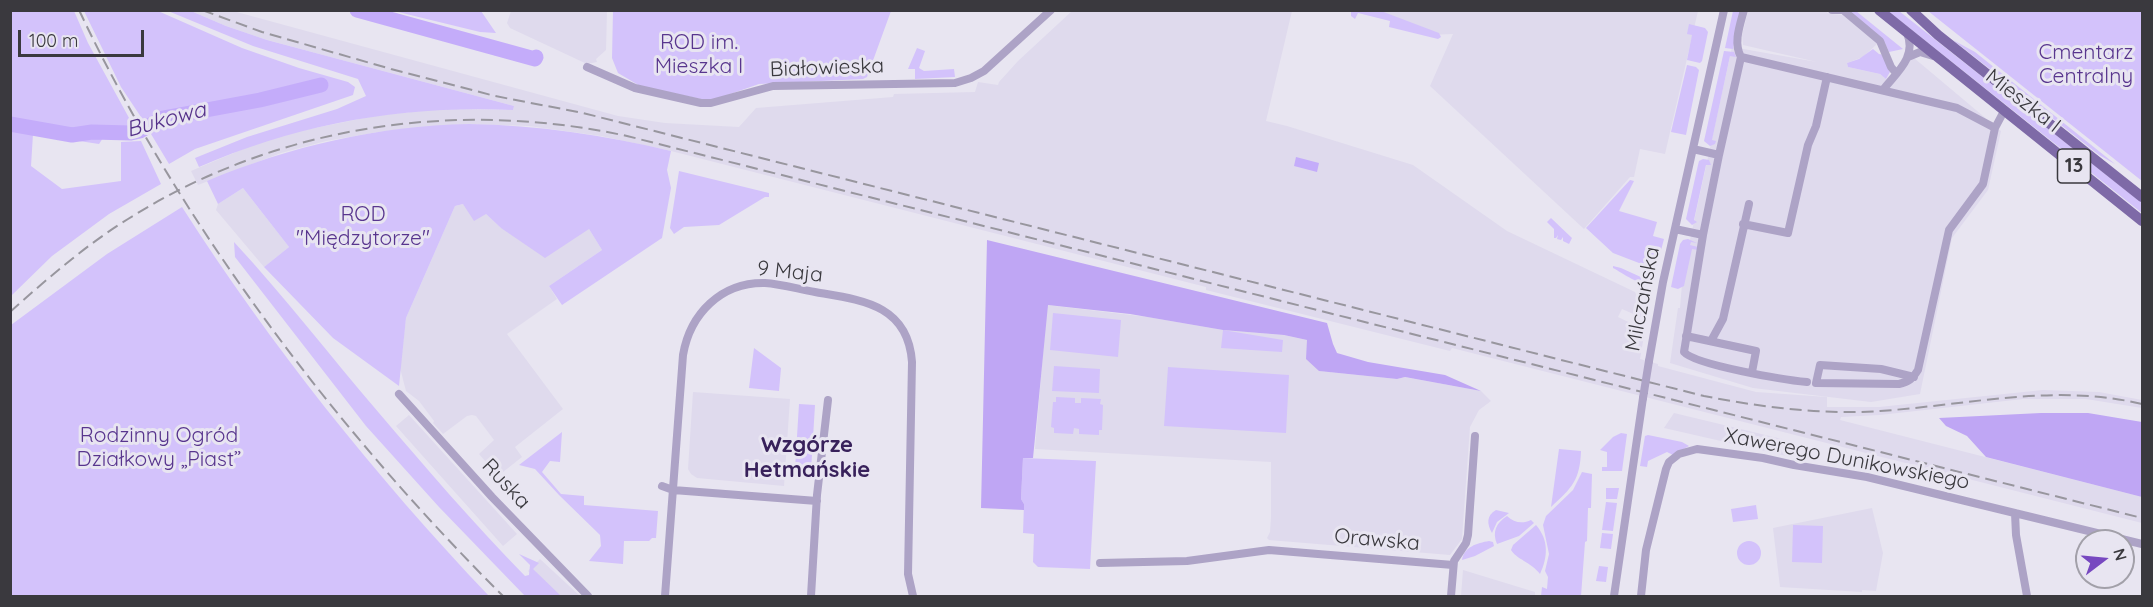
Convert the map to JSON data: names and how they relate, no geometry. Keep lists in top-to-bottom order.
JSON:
{
  "streets": {
    "main road": ["Mieszka I", "13"],
    "street": [
      "Białowieska",
      "9 Maja",
      "Milczańska",
      "Xawerego Dunikowskiego",
      "Ruska",
      "Orawska"
    ]
  },
  "districts": ["Wzgórze Hetmańskie"],
  "water": ["Bukowa"],
  "parks": [
    "ROD im. Mieszka I",
    "Cmentarz Centralny",
    "ROD \"Międzytorze\"",
    "Rodzinny Ogród Działkowy „Piast”"
  ],
  "scale_bar": "100 m",
  "north": "right"
}
